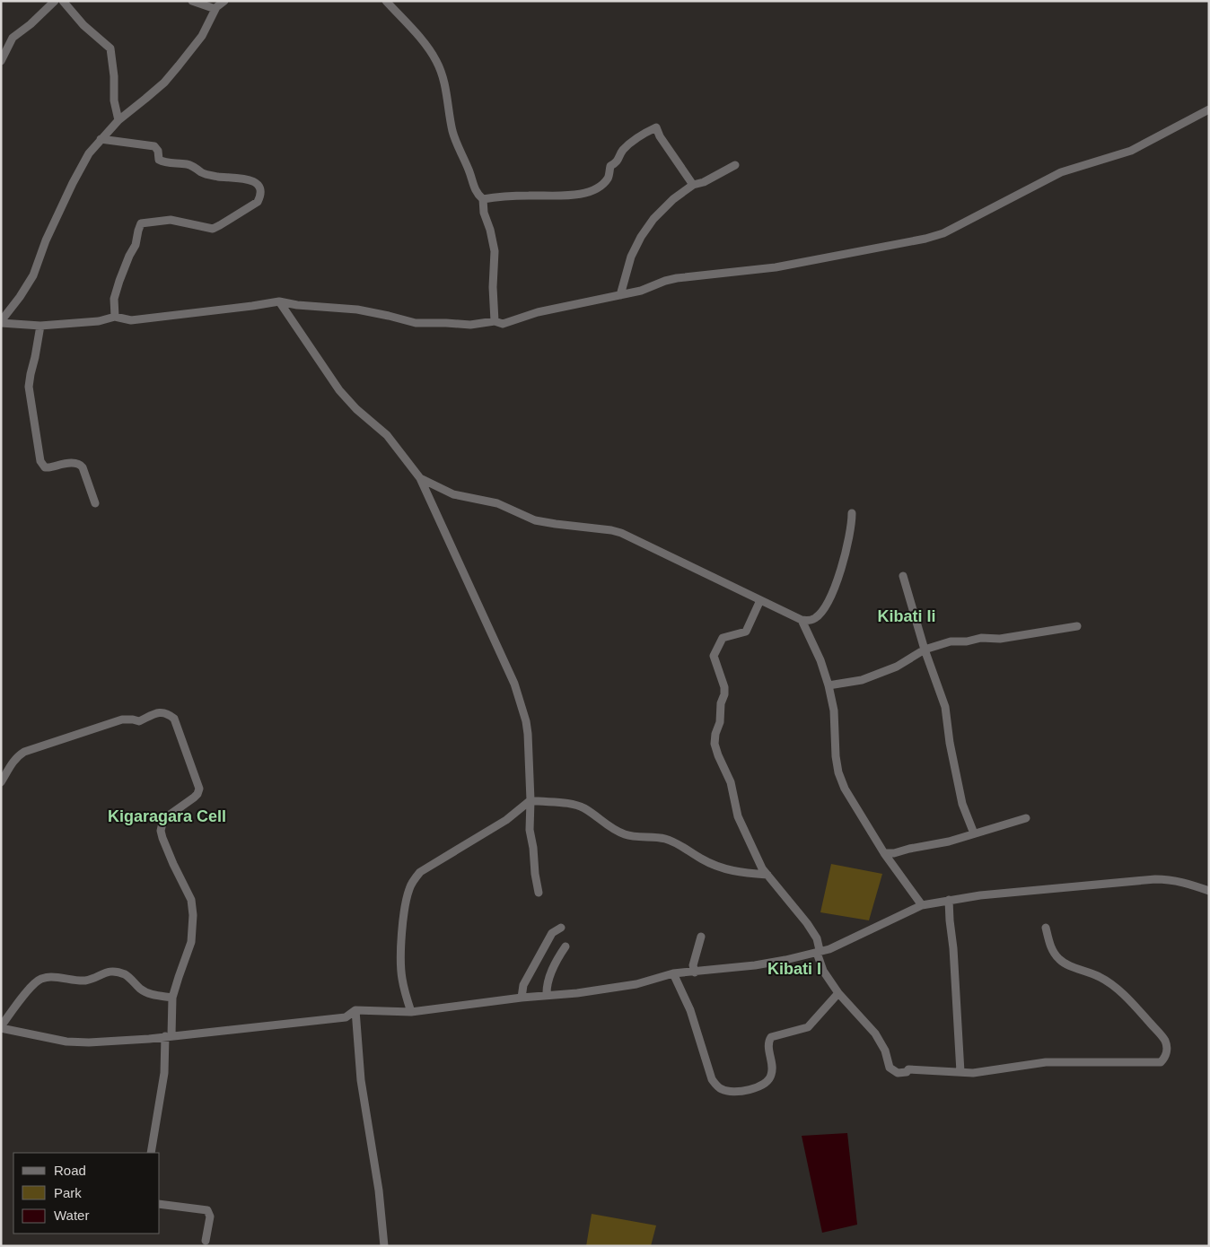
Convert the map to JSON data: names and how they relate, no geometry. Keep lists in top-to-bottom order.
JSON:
{
  "districts": ["Kibati Ii", "Kigaragara Cell", "Kibati I"],
  "legend": ["Road", "Park", "Water"]
}
